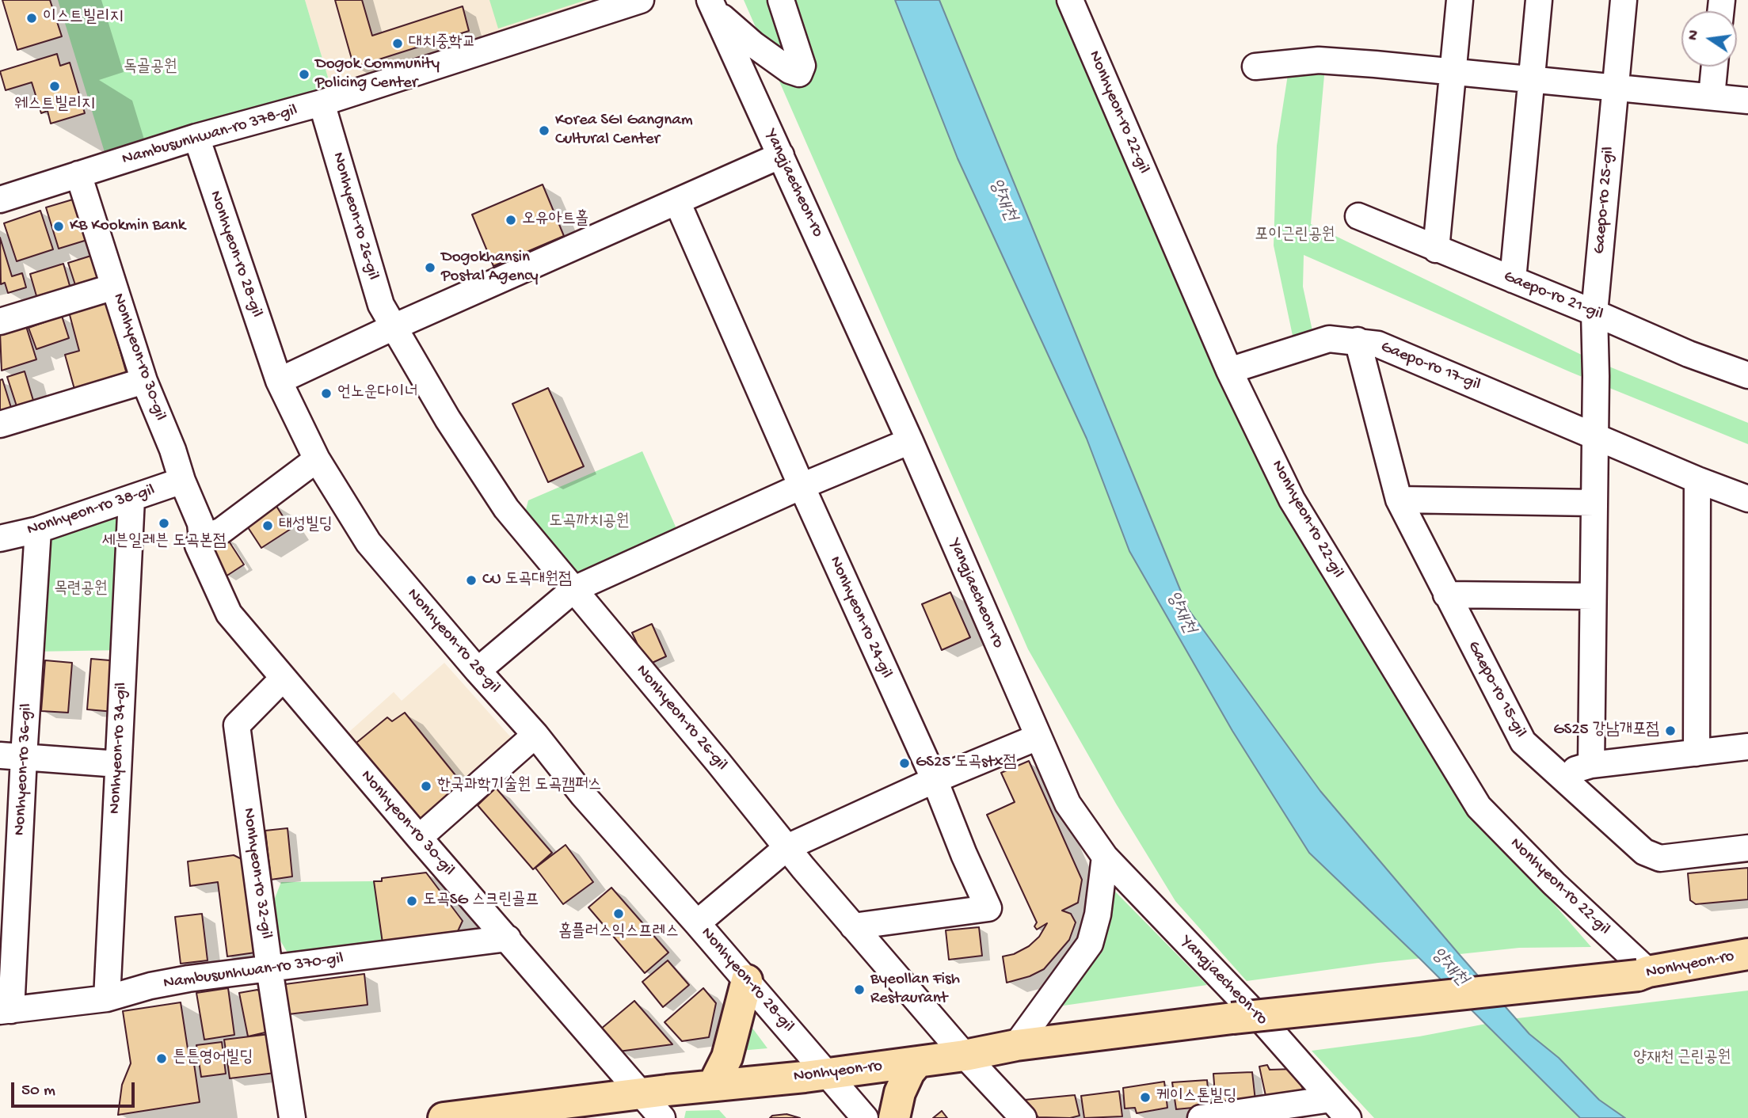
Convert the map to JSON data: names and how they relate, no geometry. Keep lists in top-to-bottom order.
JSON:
{
  "streets": {
    "main road": ["Nonhyeon-ro"],
    "street": [
      "Nonhyeon-ro 22-gil",
      "Nambusunhwan-ro 378-gil",
      "Yangjaecheon-ro",
      "Gaepo-ro 25-gil",
      "Nonhyeon-ro 26-gil",
      "Nonhyeon-ro 28-gil",
      "Gaepo-ro 21-gil",
      "Nonhyeon-ro 30-gil",
      "Gaepo-ro 17-gil",
      "Nonhyeon-ro 38-gil",
      "Nonhyeon-ro 24-gil",
      "Gaepo-ro 15-gil",
      "Nonhyeon-ro 34-gil",
      "Nonhyeon-ro 36-gil",
      "Nonhyeon-ro 32-gil",
      "Nambusunhwan-ro 370-gil"
    ]
  },
  "crossings": [
    ["Nonhyeon-ro 22-gil", "Gaepo-ro 17-gil"],
    ["Nonhyeon-ro 22-gil", "Nonhyeon-ro"],
    ["Nambusunhwan-ro 378-gil", "Nonhyeon-ro 26-gil"],
    ["Nambusunhwan-ro 378-gil", "Nonhyeon-ro 28-gil"],
    ["Nambusunhwan-ro 378-gil", "Nonhyeon-ro 30-gil"],
    ["Gaepo-ro 25-gil", "Gaepo-ro 21-gil"],
    ["Gaepo-ro 25-gil", "Gaepo-ro 17-gil"],
    ["Nonhyeon-ro 26-gil", "Nonhyeon-ro 24-gil"],
    ["Nonhyeon-ro 26-gil", "Nonhyeon-ro"],
    ["Nonhyeon-ro 28-gil", "Nonhyeon-ro"],
    ["Nonhyeon-ro 30-gil", "Nonhyeon-ro 38-gil"],
    ["Nonhyeon-ro 30-gil", "Nonhyeon-ro 32-gil"],
    ["Nonhyeon-ro 30-gil", "Nonhyeon-ro"],
    ["Nonhyeon-ro 30-gil", "Nambusunhwan-ro 370-gil"],
    ["Gaepo-ro 17-gil", "Gaepo-ro 15-gil"],
    ["Nonhyeon-ro 38-gil", "Nonhyeon-ro 34-gil"],
    ["Nonhyeon-ro 38-gil", "Nonhyeon-ro 36-gil"],
    ["Nonhyeon-ro 34-gil", "Nambusunhwan-ro 370-gil"],
    ["Nonhyeon-ro 36-gil", "Nambusunhwan-ro 370-gil"],
    ["Nonhyeon-ro 32-gil", "Nambusunhwan-ro 370-gil"]
  ],
  "water": ["양재천"],
  "parks": [
    "독골공원",
    "포이근린공원",
    "도곡까치공원",
    "목련공원",
    "양재천 근린공원"
  ],
  "places": [
    "이스트빌리지",
    "대치중학교",
    "Dogok Community Policing Center",
    "웨스트빌리지",
    "Korea SGI Gangnam Cultural Center",
    "오유아트홀",
    "KB Kookmin Bank",
    "Dogokhansin Postal Agency",
    "언노운다이너",
    "세븐일레븐 도곡본점",
    "태성빌딩",
    "CU 도곡대원점",
    "GS25 강남개포점",
    "GS25 도곡stx점",
    "한국과학기술원 도곡캠퍼스",
    "도곡SG 스크린골프",
    "홈플러스익스프레스",
    "Byeollan Fish Restaurant",
    "튼튼영어빌딩",
    "케이스톤빌딩"
  ],
  "scale_bar": "50 m",
  "north": "left"
}
